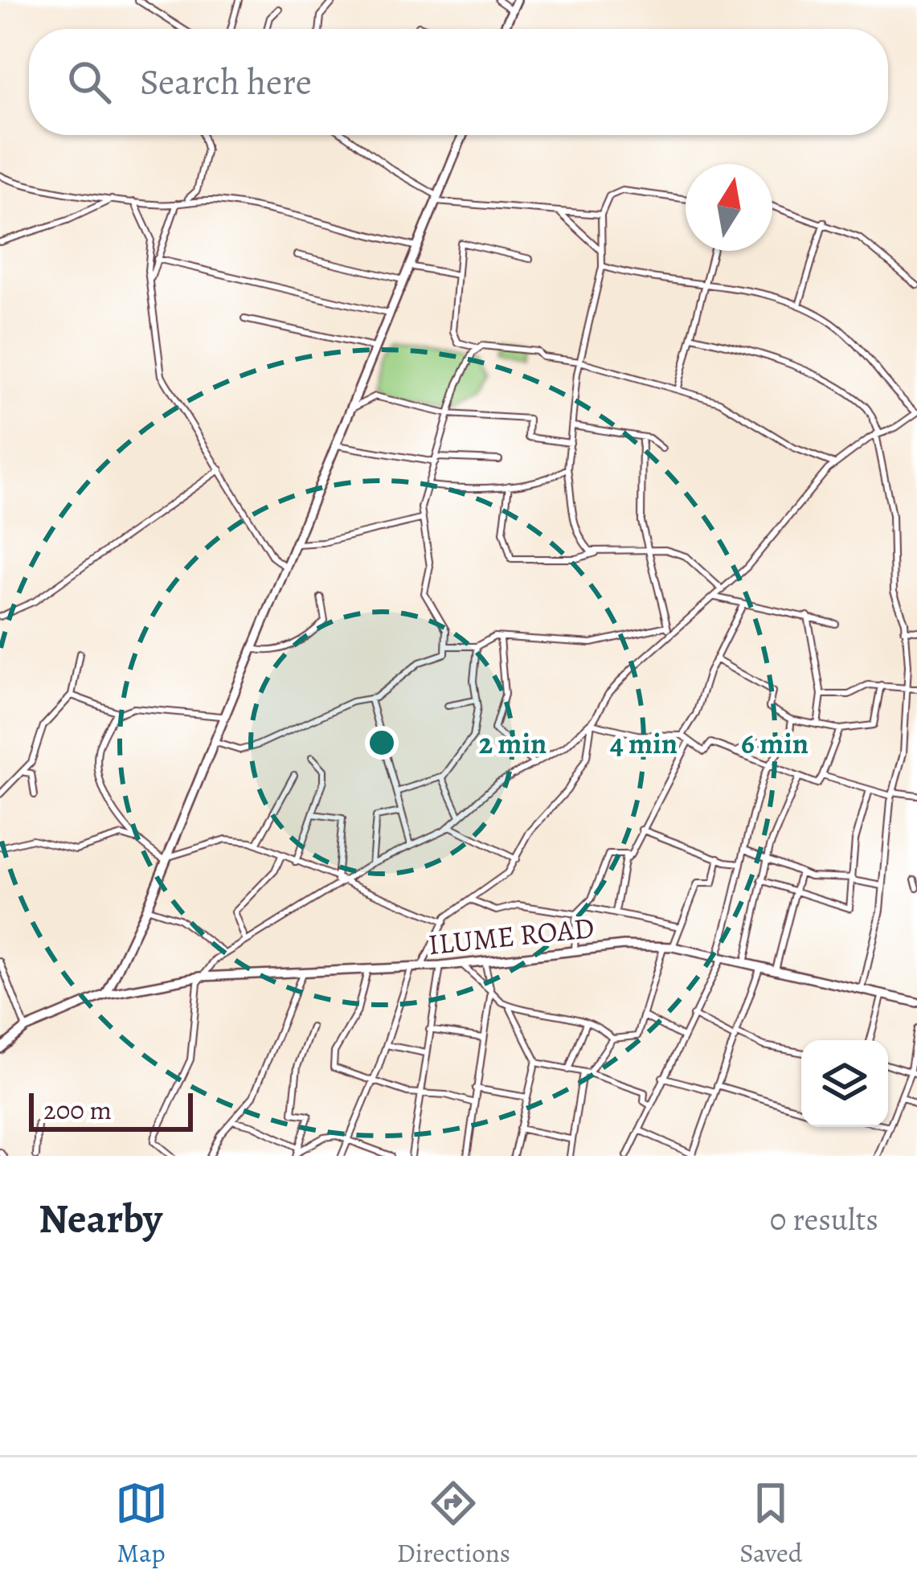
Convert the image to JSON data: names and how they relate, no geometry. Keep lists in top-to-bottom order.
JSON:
{
  "streets": {
    "street": ["ILUME ROAD"]
  },
  "scale_bar": "200 m",
  "north": "top",
  "page": {
    "search": "Search here",
    "scale": "200 m",
    "heading": ["Nearby", "0 results"],
    "nav": ["Map", "Directions", "Saved"]
  },
  "rings": ["2 min", "4 min", "6 min"]
}
